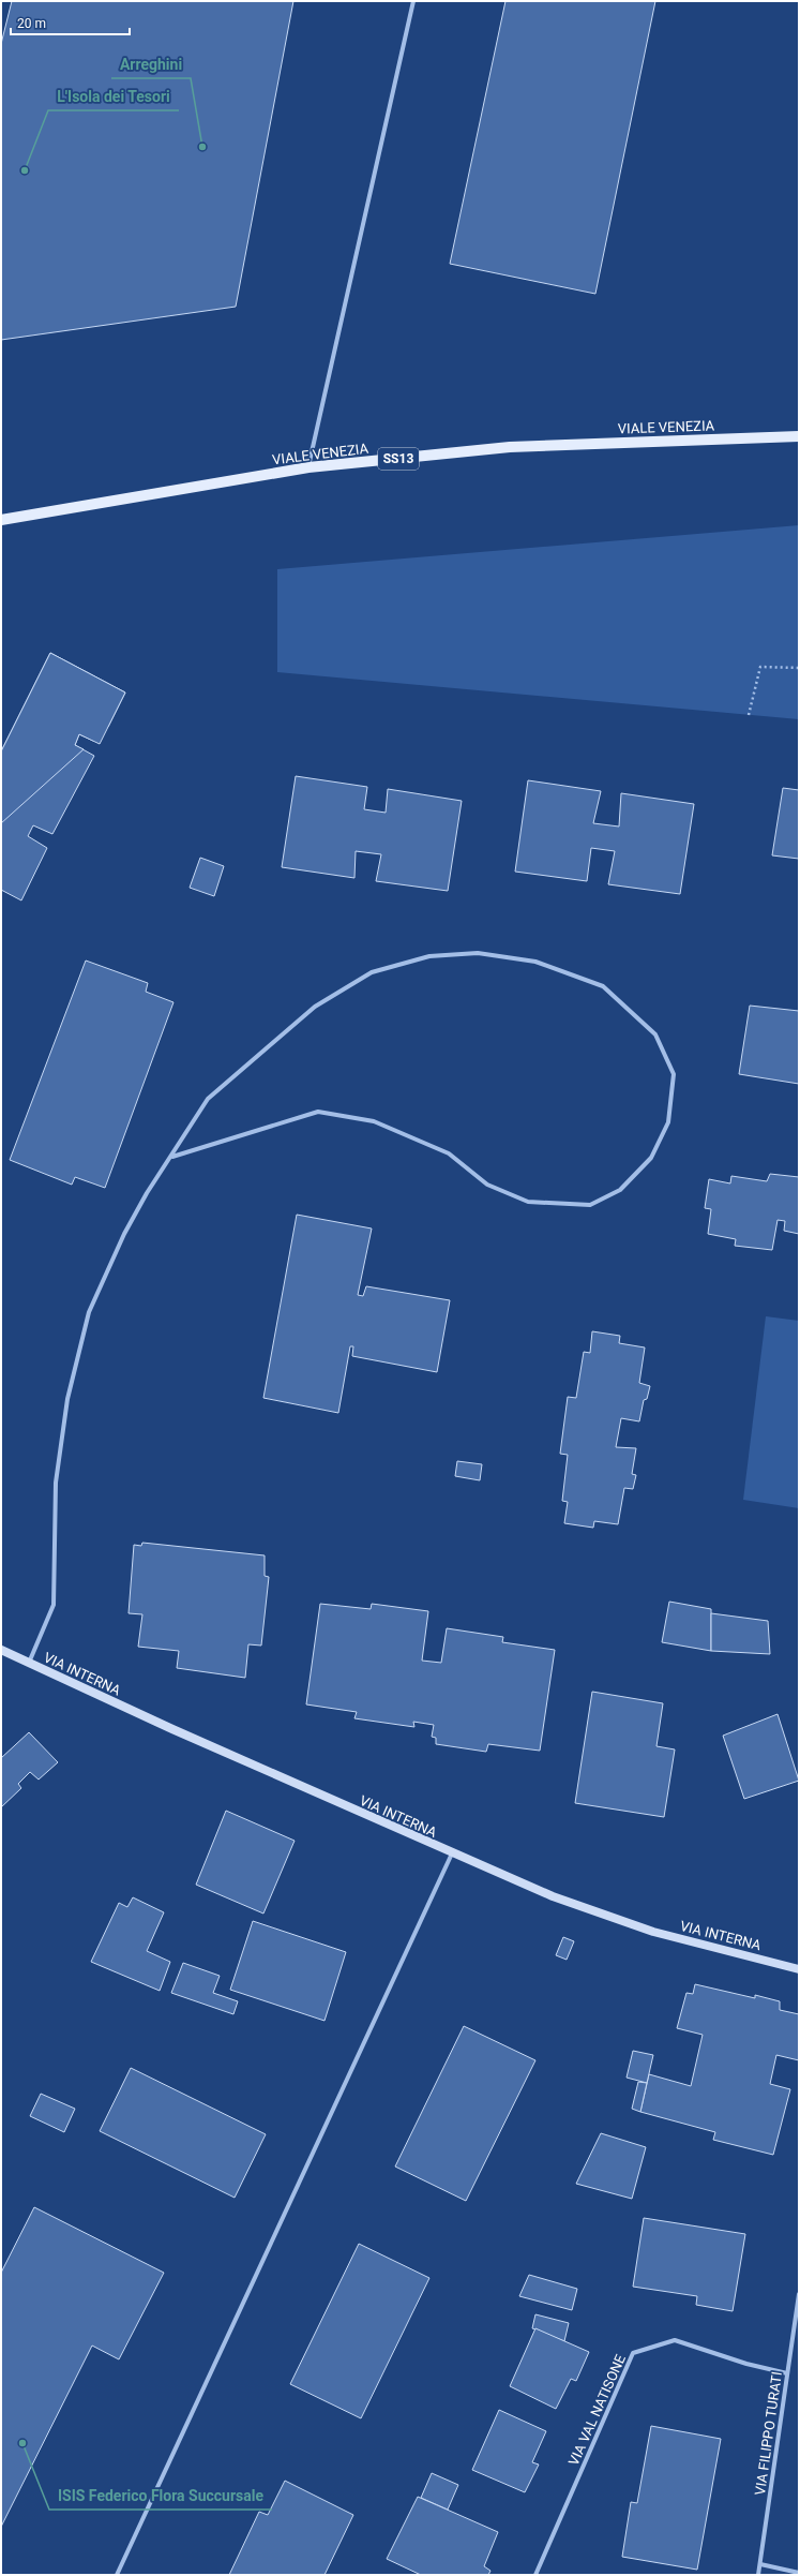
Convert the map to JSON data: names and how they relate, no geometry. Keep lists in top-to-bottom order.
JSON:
{
  "streets": {
    "main road": ["VIALE VENEZIA", "SS13"],
    "street": ["VIA INTERNA", "VIA VAL NATISONE", "VIA FILIPPO TURATI"]
  },
  "crossings": [
    ["VIA VAL NATISONE", "VIA FILIPPO TURATI"]
  ],
  "places": ["Arreghini", "L'Isola dei Tesori", "ISIS Federico Flora Succursale"],
  "scale_bar": "20 m"
}
